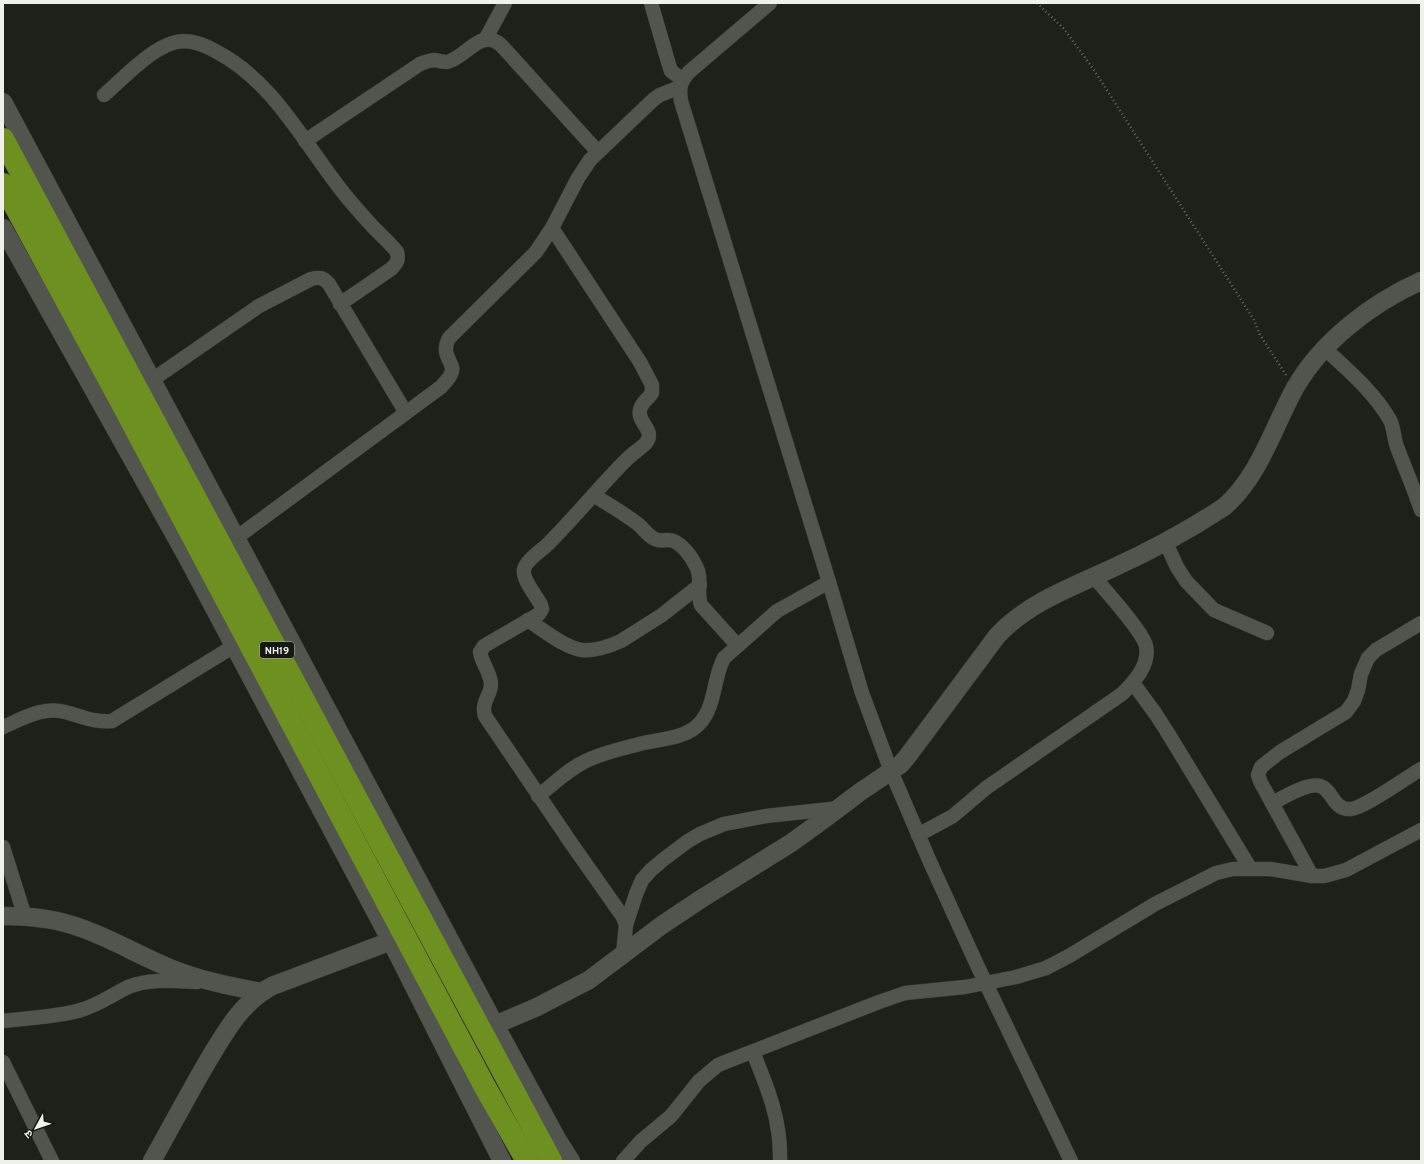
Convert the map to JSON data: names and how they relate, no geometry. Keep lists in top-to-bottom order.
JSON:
{
  "streets": {
    "highway": ["NH19"]
  },
  "north": "bottom left"
}
